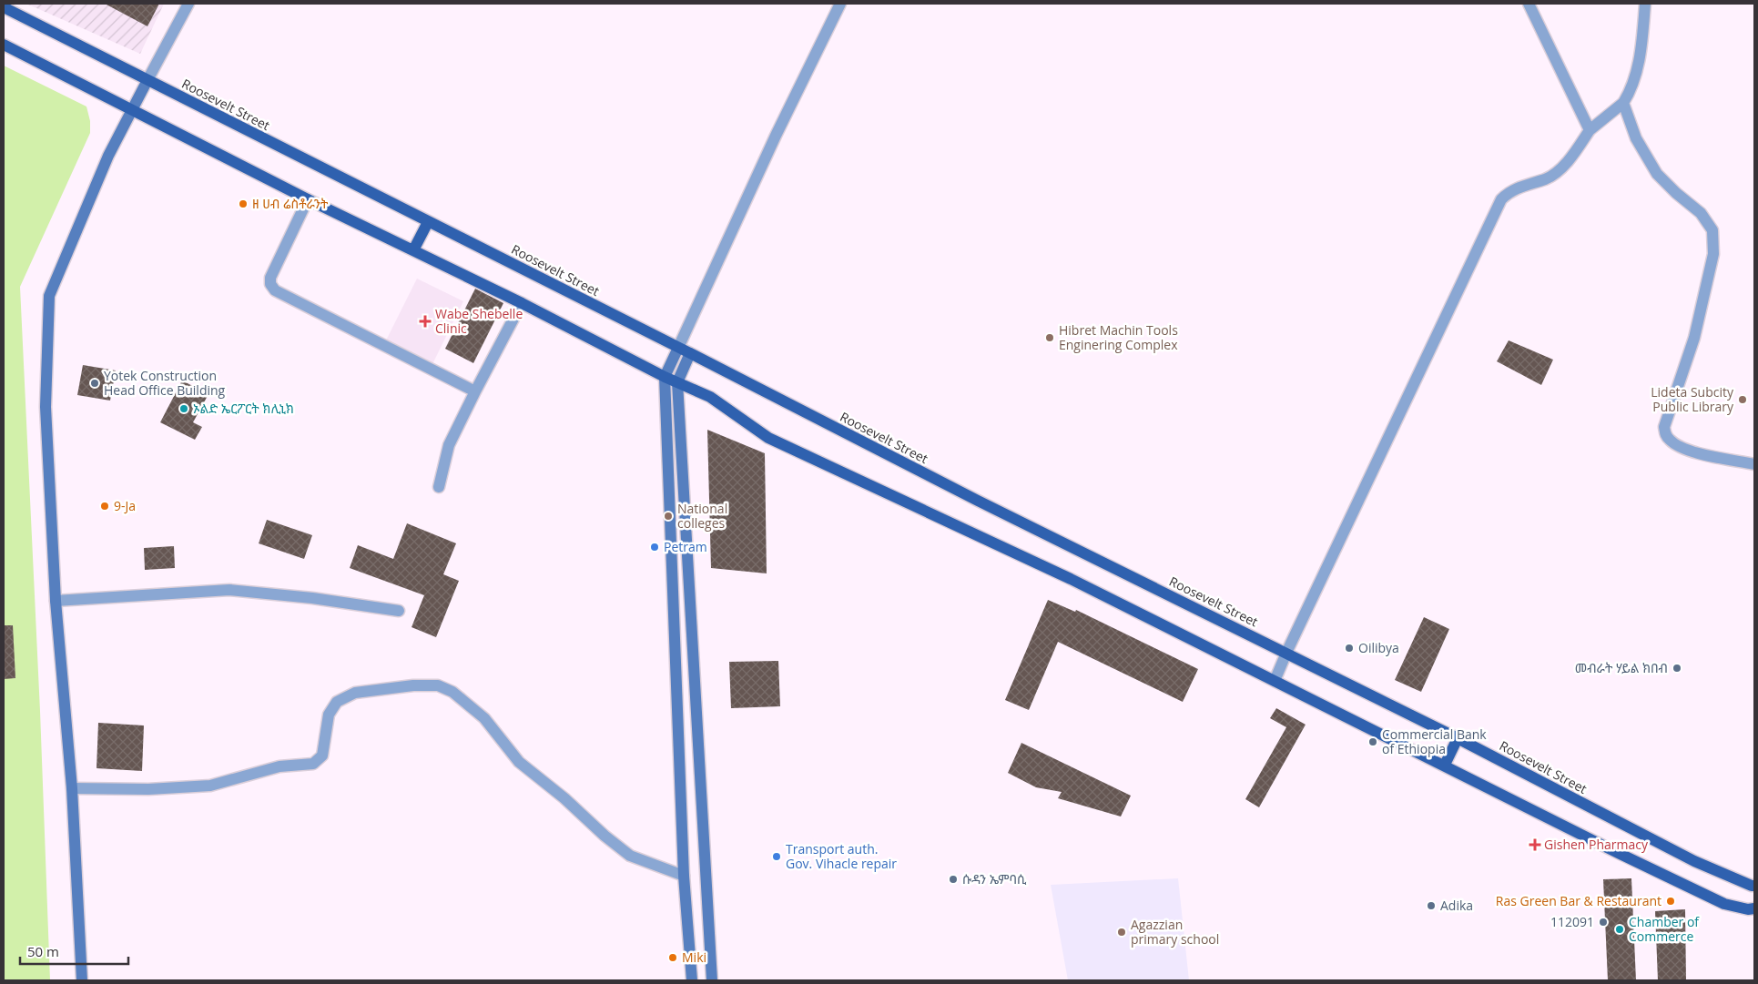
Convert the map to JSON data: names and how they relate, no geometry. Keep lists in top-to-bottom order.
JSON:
{
  "streets": {
    "main road": ["Roosevelt Street"]
  },
  "places": {
    "other": [
      "ዘ ሀብ ሬስቶራንት",
      "Hibret Machin Tools Enginering Complex",
      "Yotek Construction Head Office Building",
      "Lideta Subcity Public Library",
      "ኦልድ ኤርፖርት ክሊኒክ",
      "9-Ja",
      "National colleges",
      "Petram",
      "Oilibya",
      "መብራት ሃይል ክበብ",
      "Commercial Bank of Ethiopia",
      "Transport auth. Gov. Vihacle repair",
      "ሱዳን ኤምባሲ",
      "Ras Green Bar & Restaurant",
      "Adika",
      "112091",
      "Chamber of Commerce",
      "Agazzian primary school",
      "Miki"
    ],
    "health": ["Wabe Shebelle Clinic", "Gishen Pharmacy"]
  },
  "scale_bar": "50 m"
}
